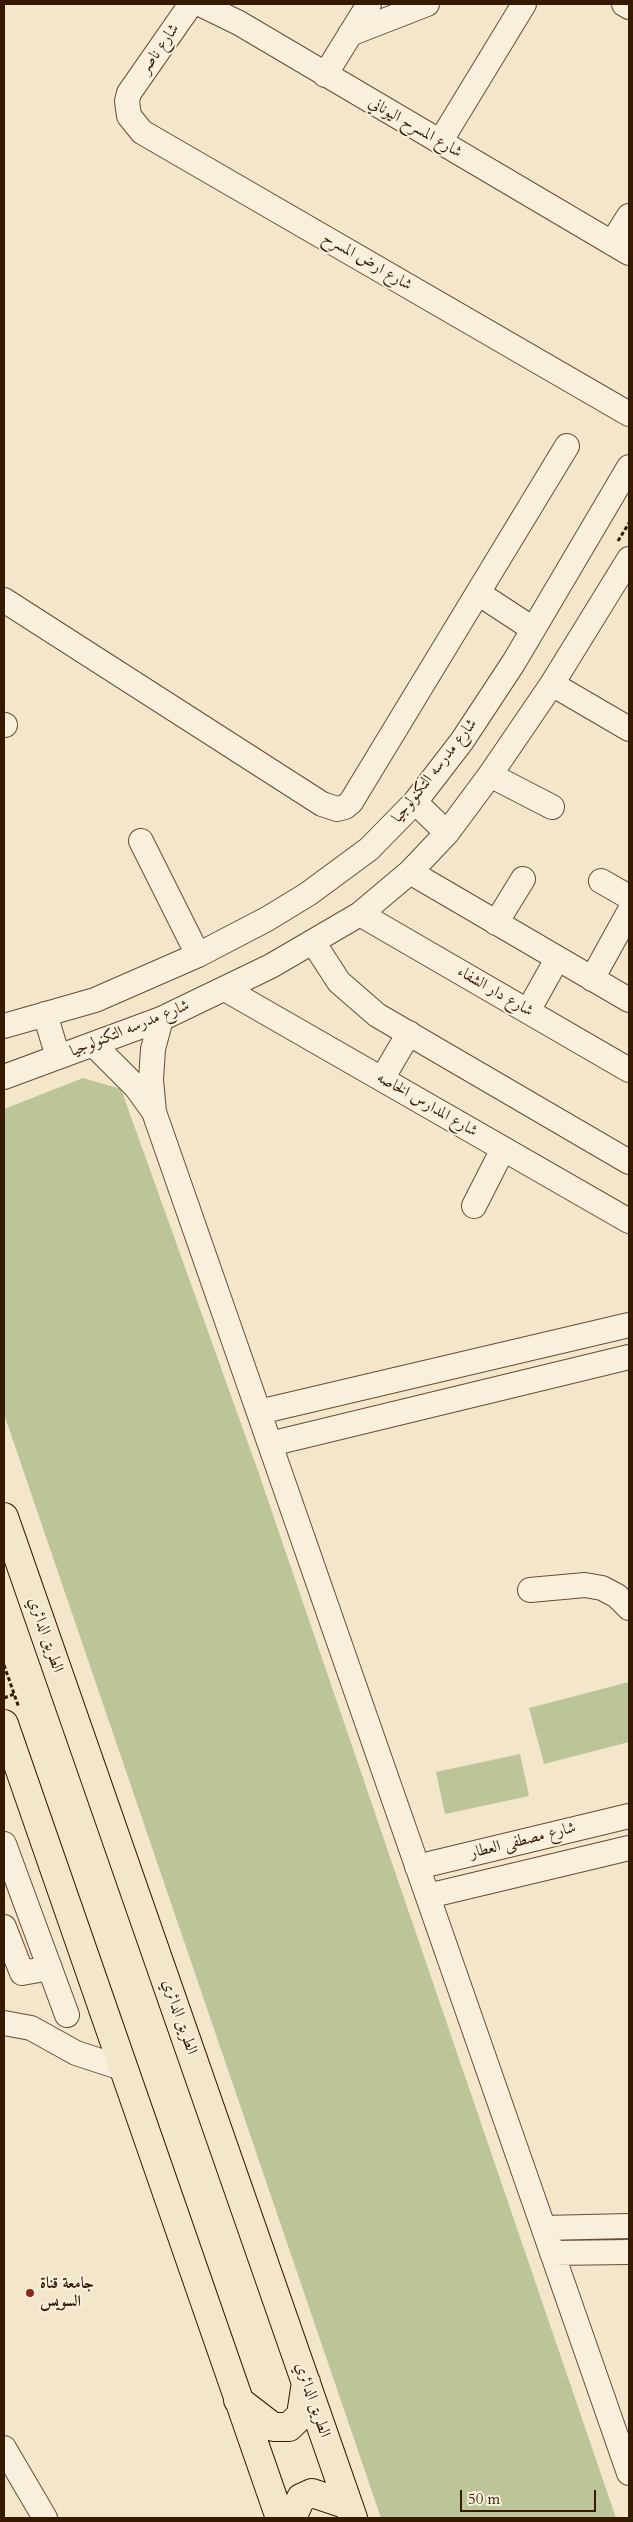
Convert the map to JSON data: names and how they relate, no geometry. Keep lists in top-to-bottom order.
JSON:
{
  "streets": {
    "main road": ["الطريق الدائري"],
    "street": [
      "شارع ناصر",
      "شارع المسرح اليوناني",
      "شارع ارض المسرح",
      "شارع مدرسه التكنولوجيا",
      "شارع دار الشفاء",
      "شارع المدارس الخاصه",
      "شارع مصطفى العطار"
    ]
  },
  "crossings": [
    ["شارع ناصر", "شارع ارض المسرح"],
    ["شارع مدرسه التكنولوجيا", "شارع دار الشفاء"],
    ["شارع مدرسه التكنولوجيا", "شارع المدارس الخاصه"]
  ],
  "places": ["جامعة قناة السويس"],
  "scale_bar": "50 m"
}
